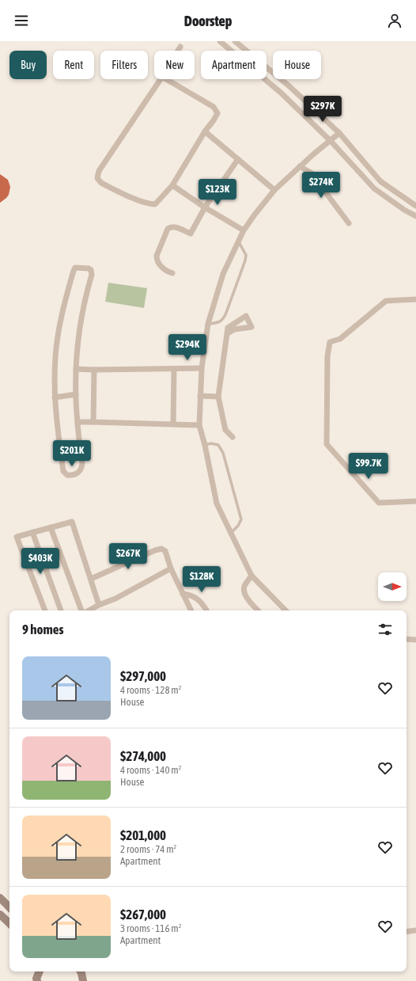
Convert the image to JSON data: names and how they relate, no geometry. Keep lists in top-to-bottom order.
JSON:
{
  "north": "right",
  "page": {
    "header": "Doorstep",
    "chip": [
      "Buy",
      "Rent",
      "Filters",
      "New",
      "Apartment",
      "House"
    ],
    "price": [
      "$297K",
      "$274K",
      "$123K",
      "$294K",
      "$201K",
      "$99.7K",
      "$267K",
      "$403K",
      "$128K"
    ],
    "heading": "9 homes",
    "list": [
      {
        "name": "$297,000",
        "note": "4 rooms · 128 m² · House"
      },
      {
        "name": "$274,000",
        "note": "4 rooms · 140 m² · House"
      },
      {
        "name": "$201,000",
        "note": "2 rooms · 74 m² · Apartment"
      },
      {
        "name": "$267,000",
        "note": "3 rooms · 116 m² · Apartment"
      }
    ]
  }
}
